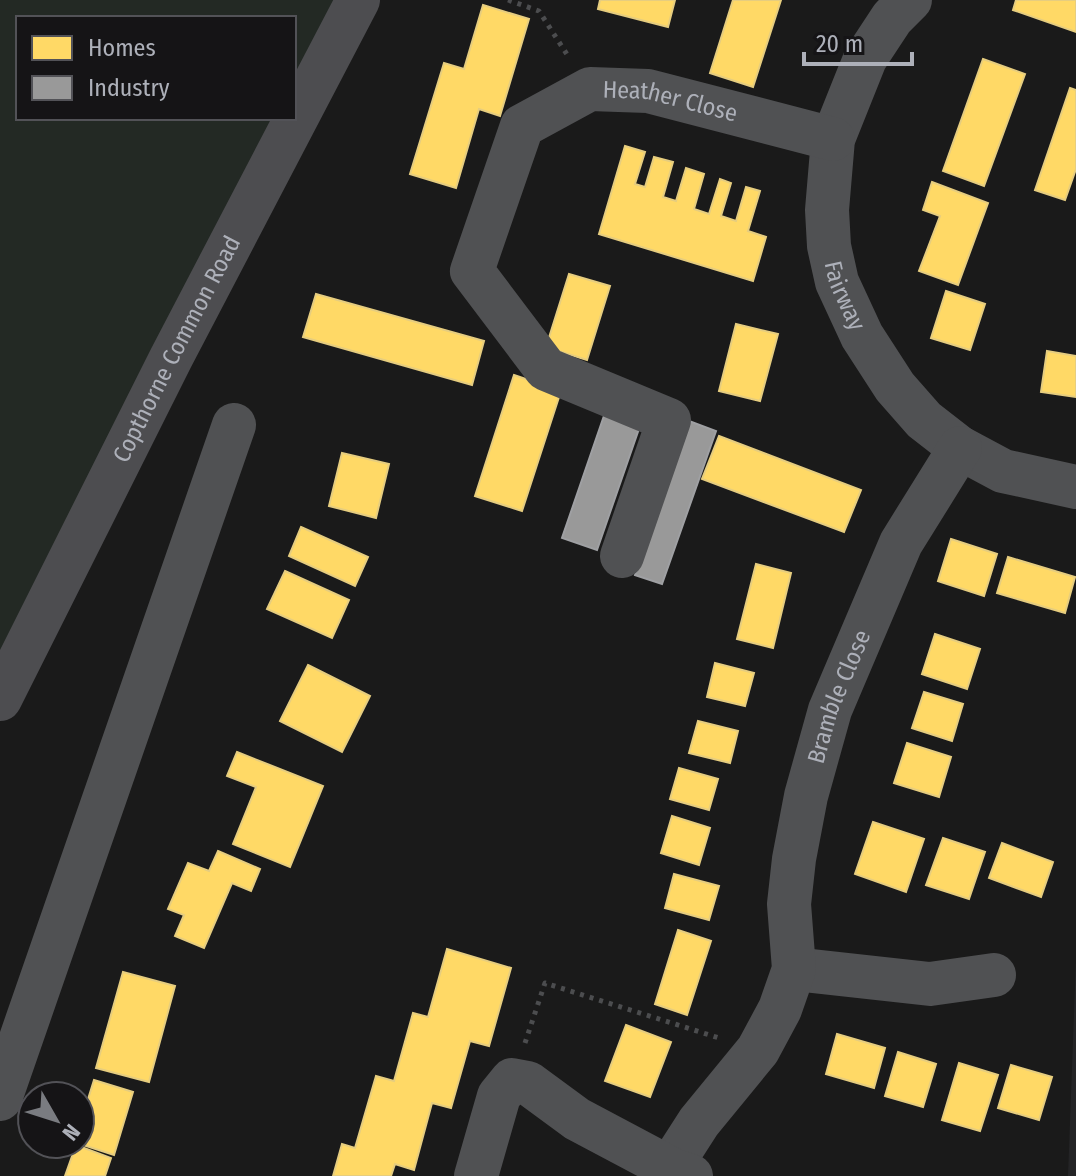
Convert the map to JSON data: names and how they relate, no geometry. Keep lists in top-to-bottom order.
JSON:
{
  "streets": {
    "highway": ["Copthorne Common Road"],
    "street": ["Heather Close", "Fairway", "Bramble Close"]
  },
  "crossings": [
    ["Heather Close", "Fairway"],
    ["Fairway", "Bramble Close"]
  ],
  "legend": ["Homes", "Industry"],
  "scale_bar": "20 m",
  "north": "bottom right"
}
